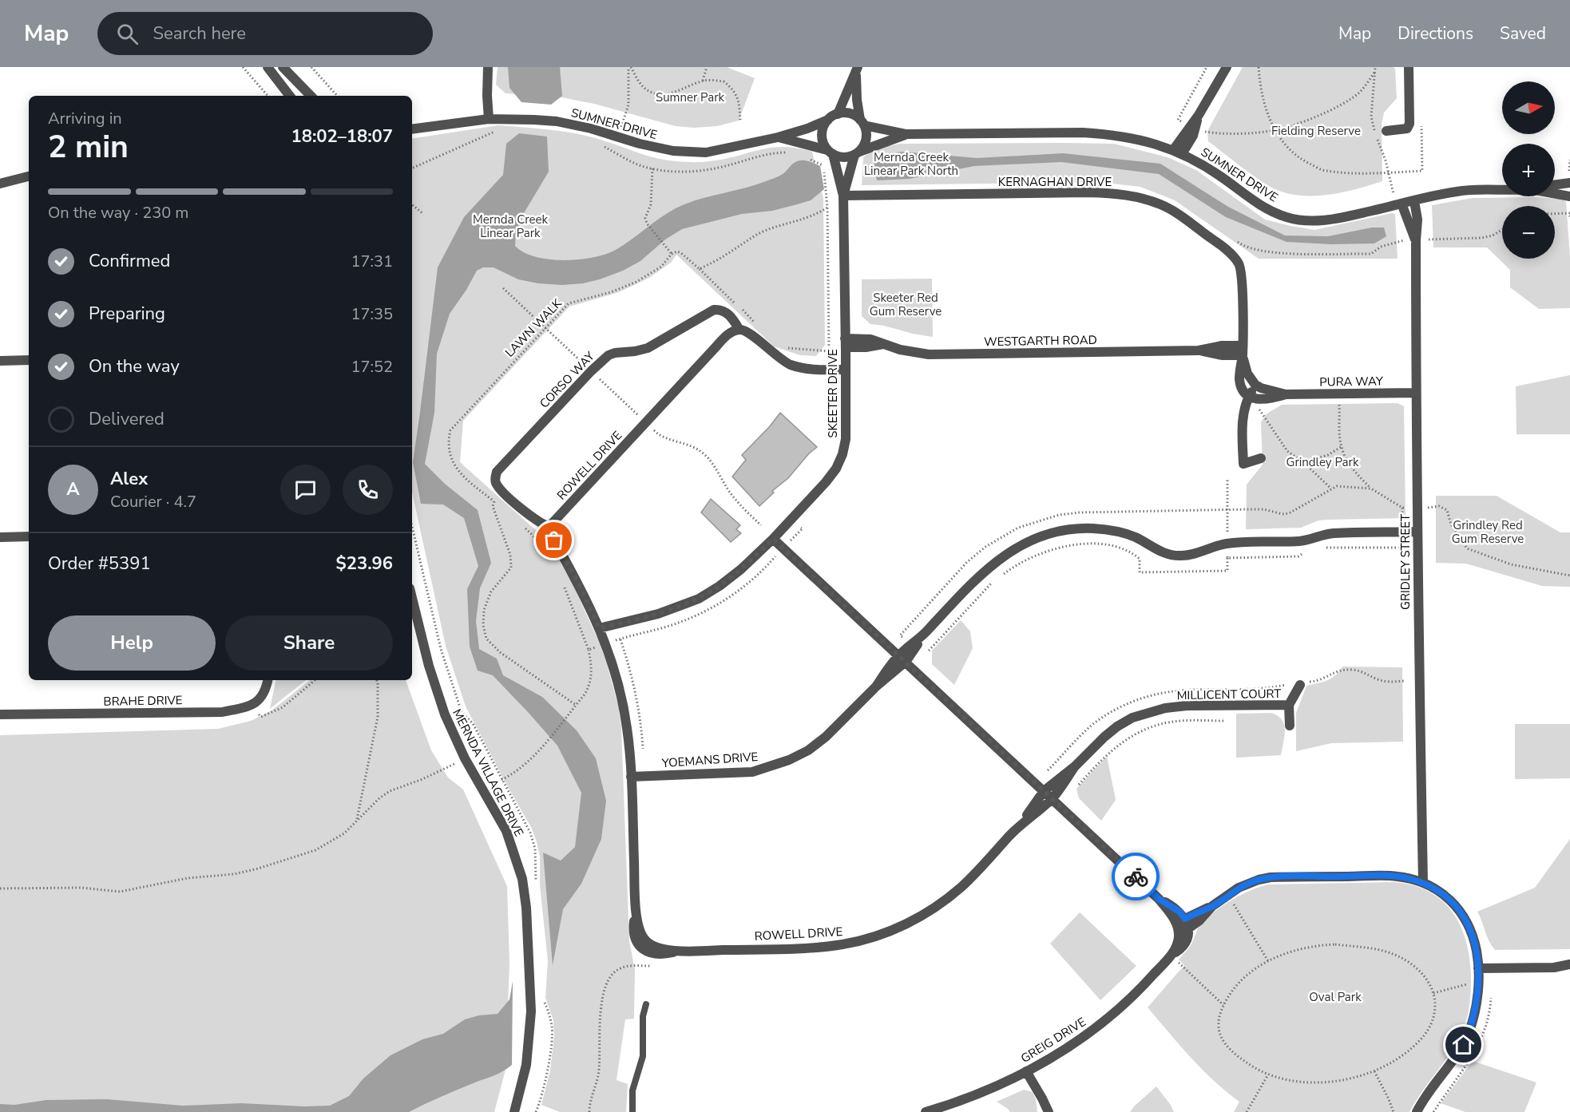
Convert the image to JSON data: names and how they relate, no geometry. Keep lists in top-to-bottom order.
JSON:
{
  "streets": {
    "street": [
      "SUMNER DRIVE",
      "KERNAGHAN DRIVE",
      "WESTGARTH ROAD",
      "CORSO WAY",
      "PURA WAY",
      "SKEETER DRIVE",
      "ROWELL DRIVE",
      "GRIDLEY STREET",
      "MILLICENT COURT",
      "BRAHE DRIVE",
      "YOEMANS DRIVE",
      "MERNDA VILLAGE DRIVE",
      "GREIG DRIVE"
    ],
    "path": ["LAWN WALK"]
  },
  "crossings": [
    ["SUMNER DRIVE", "SKEETER DRIVE"],
    ["SUMNER DRIVE", "GRIDLEY STREET"],
    ["KERNAGHAN DRIVE", "WESTGARTH ROAD"],
    ["KERNAGHAN DRIVE", "PURA WAY"],
    ["KERNAGHAN DRIVE", "SKEETER DRIVE"],
    ["WESTGARTH ROAD", "SKEETER DRIVE"],
    ["CORSO WAY", "ROWELL DRIVE"],
    ["PURA WAY", "GRIDLEY STREET"],
    ["SKEETER DRIVE", "ROWELL DRIVE"],
    ["ROWELL DRIVE", "MILLICENT COURT"],
    ["ROWELL DRIVE", "YOEMANS DRIVE"],
    ["GRIDLEY STREET", "YOEMANS DRIVE"]
  ],
  "parks": [
    "Sumner Park",
    "Fielding Reserve",
    "Mernda Creek Linear Park North",
    "Mernda Creek Linear Park",
    "Skeeter Red Gum Reserve",
    "Grindley Park",
    "Grindley Red Gum Reserve",
    "Oval Park"
  ],
  "north": "right",
  "page": {
    "header": "Map",
    "search": "Search here",
    "nav": ["Map", "Directions", "Saved"],
    "map_buttons": ["+", "−"],
    "heading": ["2 min", "Arriving in", "18:02–18:07"],
    "panel": [
      "Alex",
      "Courier · 4.7",
      "Order #5391",
      "$23.96"
    ],
    "bar": "On the way · 230 m",
    "list": [
      ["Confirmed", "17:31"],
      ["Preparing", "17:35"],
      ["On the way", "17:52"],
      "Delivered"
    ],
    "round": "A",
    "buttons": ["Help", "Share"]
  }
}
